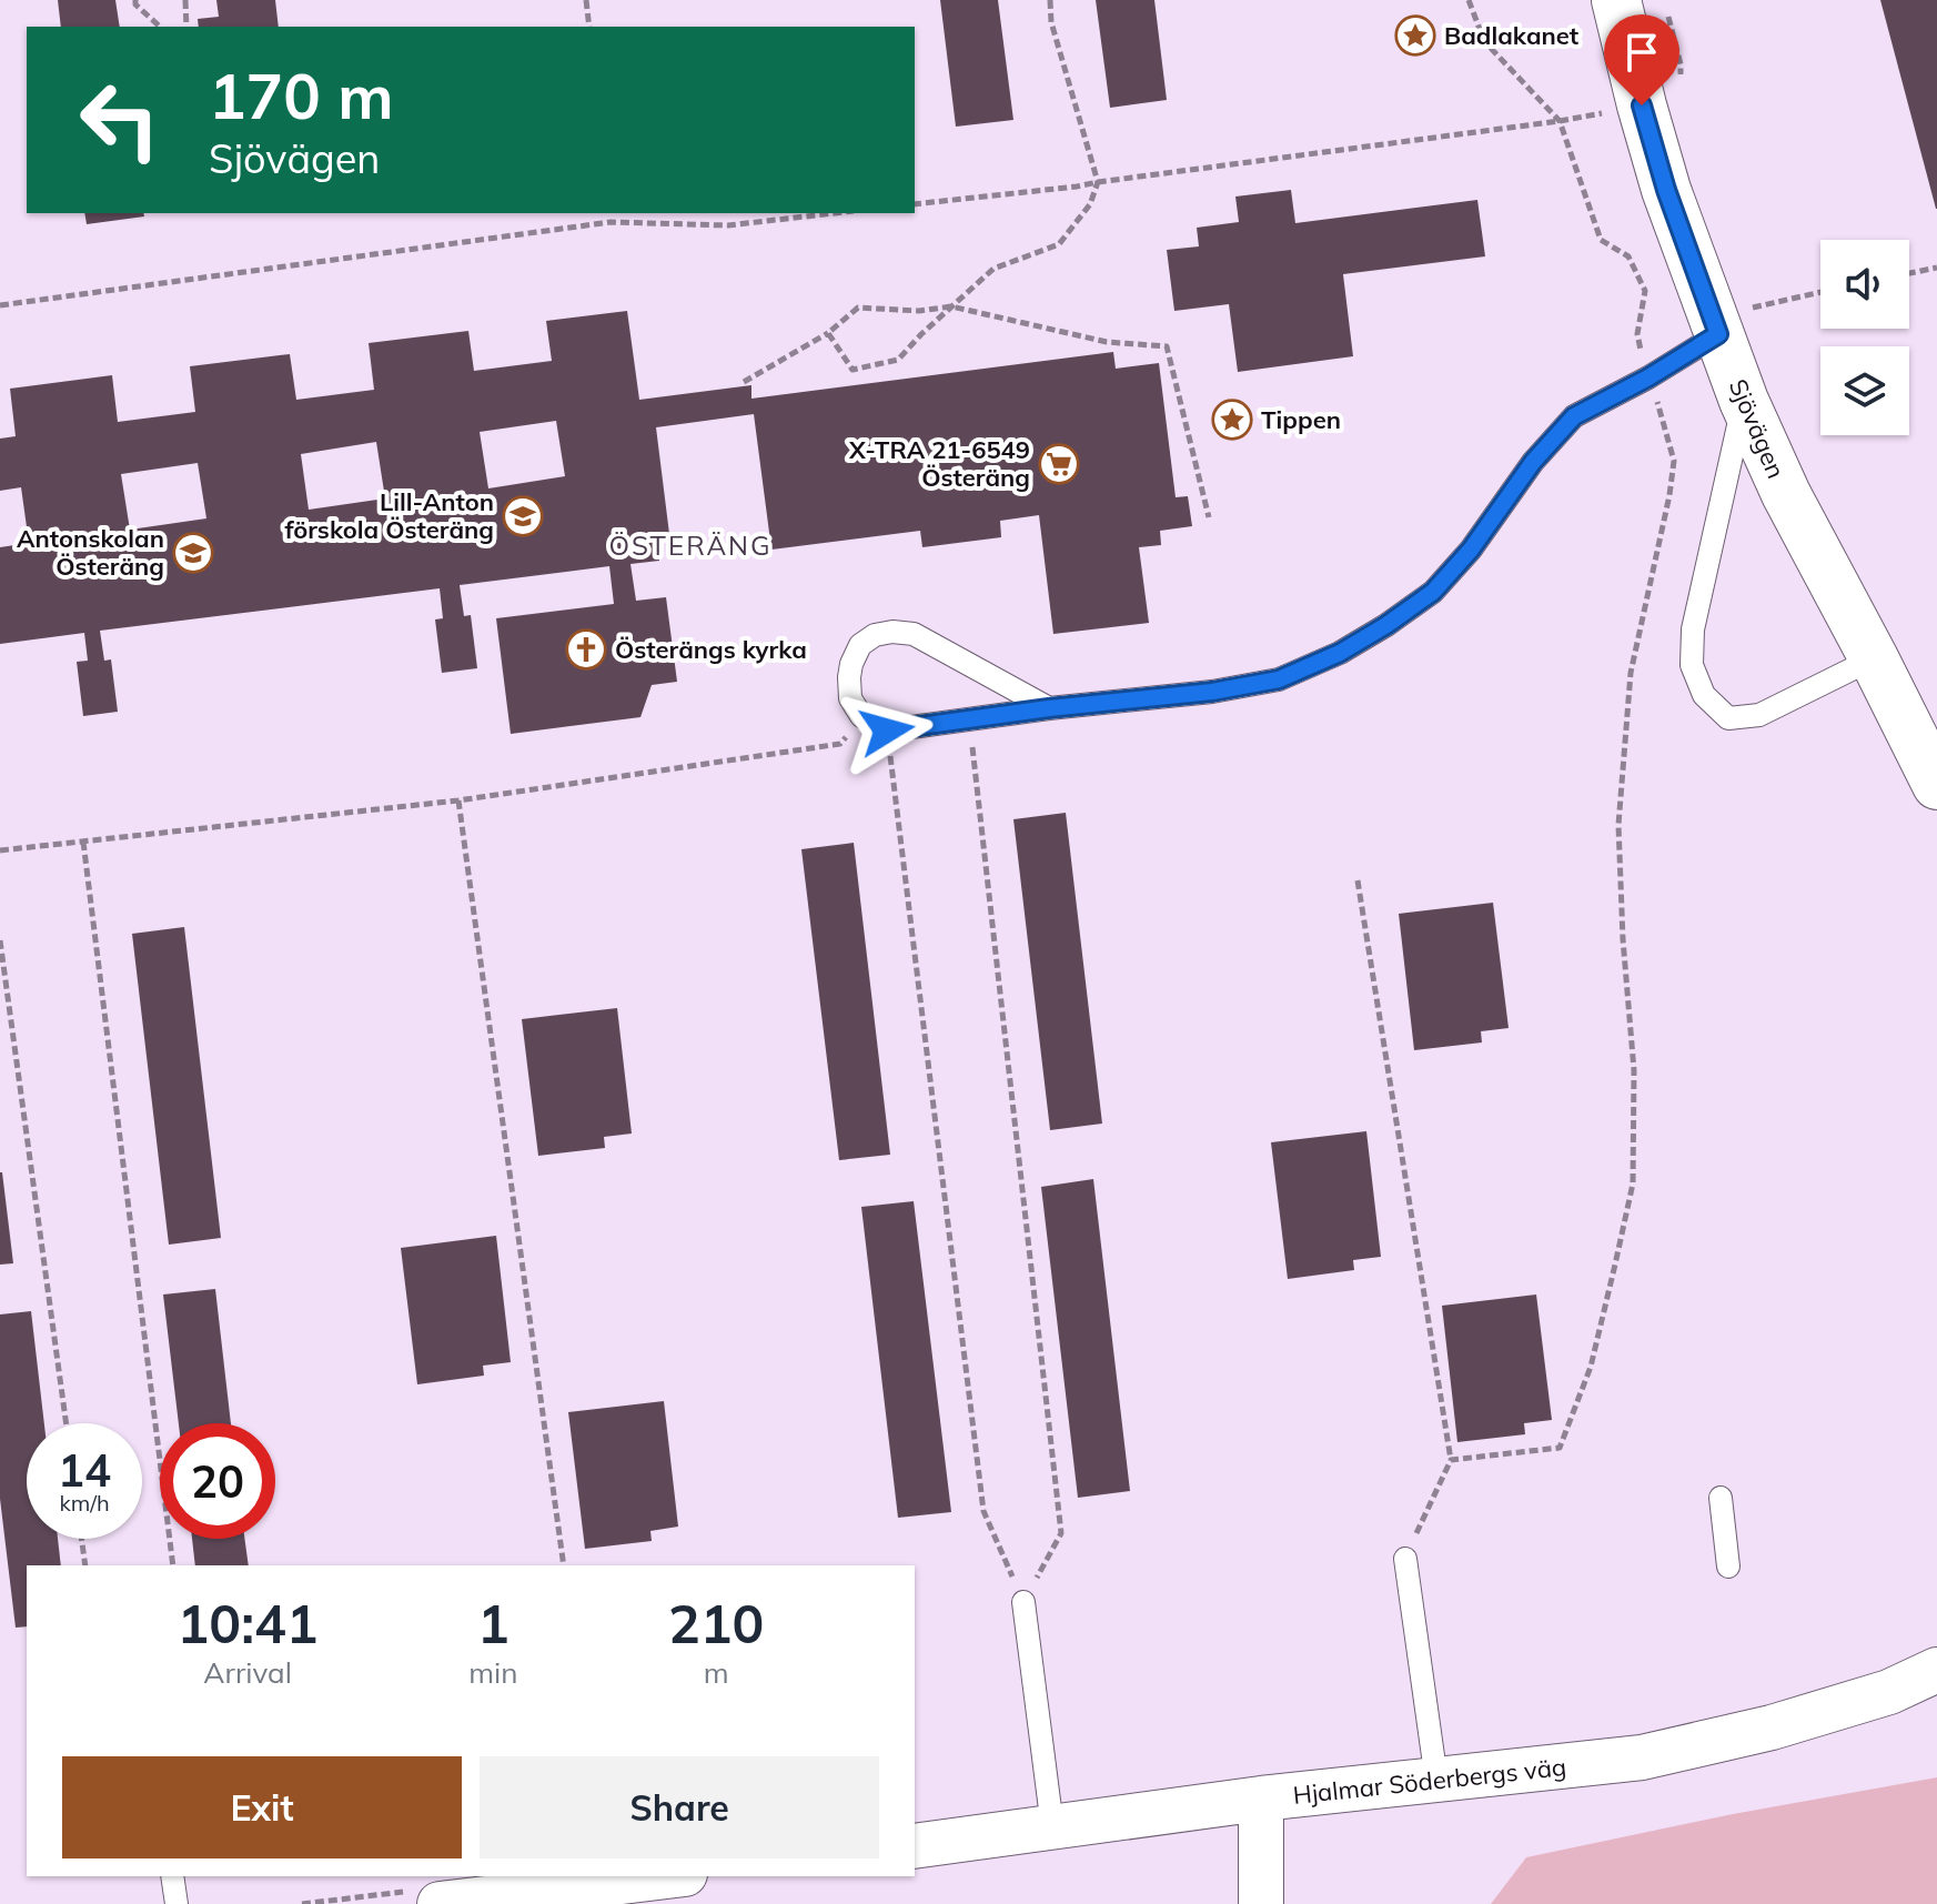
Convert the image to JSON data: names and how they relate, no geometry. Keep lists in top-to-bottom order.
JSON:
{
  "streets": {
    "street": ["Sjövägen", "Hjalmar Söderbergs väg"]
  },
  "districts": ["ÖSTERÄNG"],
  "places": {
    "place": ["Badlakanet", "Tippen"],
    "supermarket": ["X-TRA 21-6549 Österäng"],
    "school or university": ["Lill-Anton förskola Österäng", "Antonskolan Österäng"],
    "church": ["Österängs kyrka"]
  },
  "page": {
    "turn": ["170 m", "Sjövägen"],
    "speed": "14 km/h",
    "limit": "20",
    "eta": [
      "10:41",
      "Arrival",
      "1",
      "min",
      "210",
      "m"
    ],
    "buttons": ["Exit", "Share"]
  }
}
